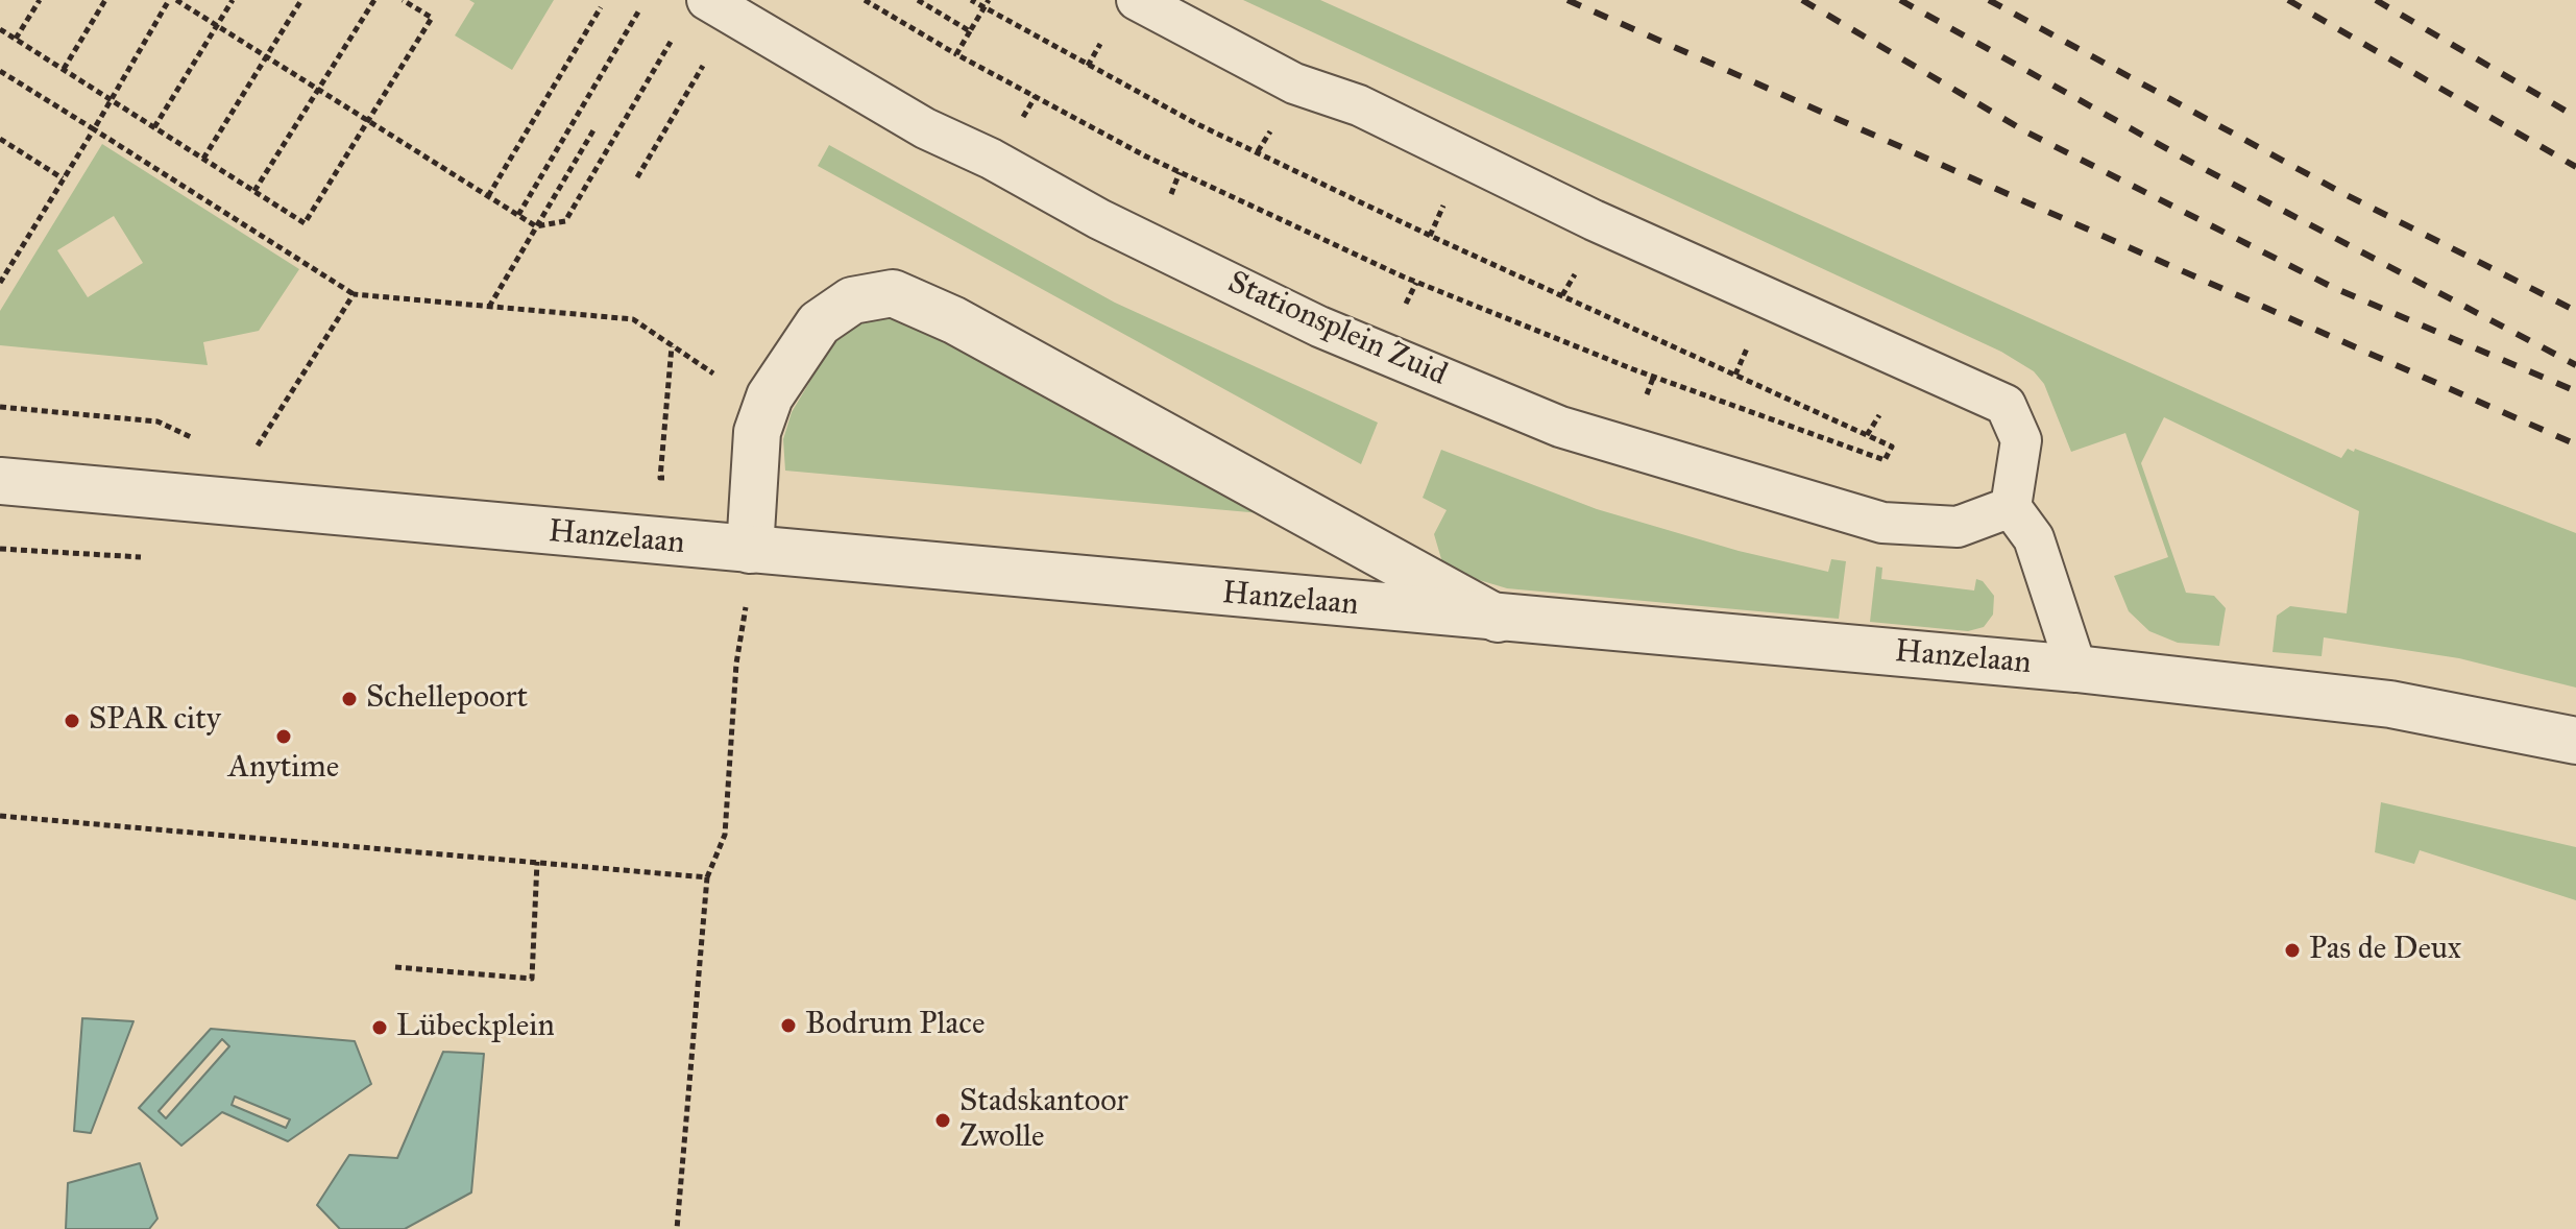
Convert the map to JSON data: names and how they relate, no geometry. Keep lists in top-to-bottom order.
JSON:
{
  "streets": {
    "street": ["Hanzelaan"],
    "lane": ["Stationsplein Zuid"]
  },
  "places": [
    "Schellepoort",
    "SPAR city",
    "Anytime",
    "Pas de Deux",
    "Bodrum Place",
    "Lübeckplein",
    "Stadskantoor Zwolle"
  ]
}
